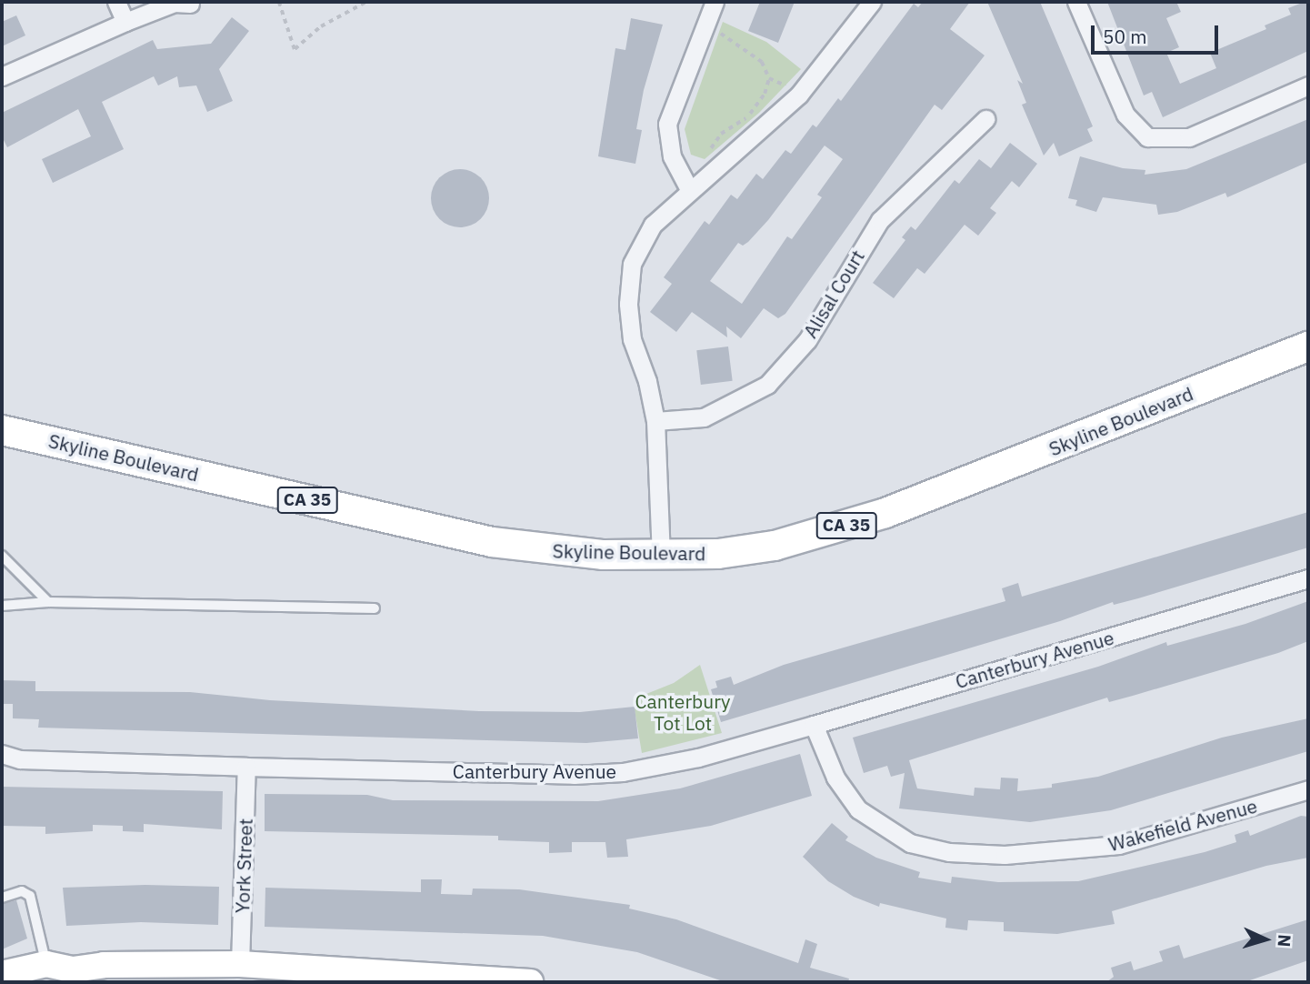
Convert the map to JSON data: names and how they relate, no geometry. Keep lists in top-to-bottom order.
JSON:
{
  "streets": {
    "main road": ["Skyline Boulevard", "CA 35"],
    "street": [
      "Alisal Court",
      "Canterbury Avenue",
      "Wakefield Avenue",
      "York Street"
    ]
  },
  "crossings": [
    ["Canterbury Avenue", "Wakefield Avenue"],
    ["Canterbury Avenue", "York Street"]
  ],
  "parks": ["Canterbury Tot Lot"],
  "scale_bar": "50 m",
  "north": "right"
}
